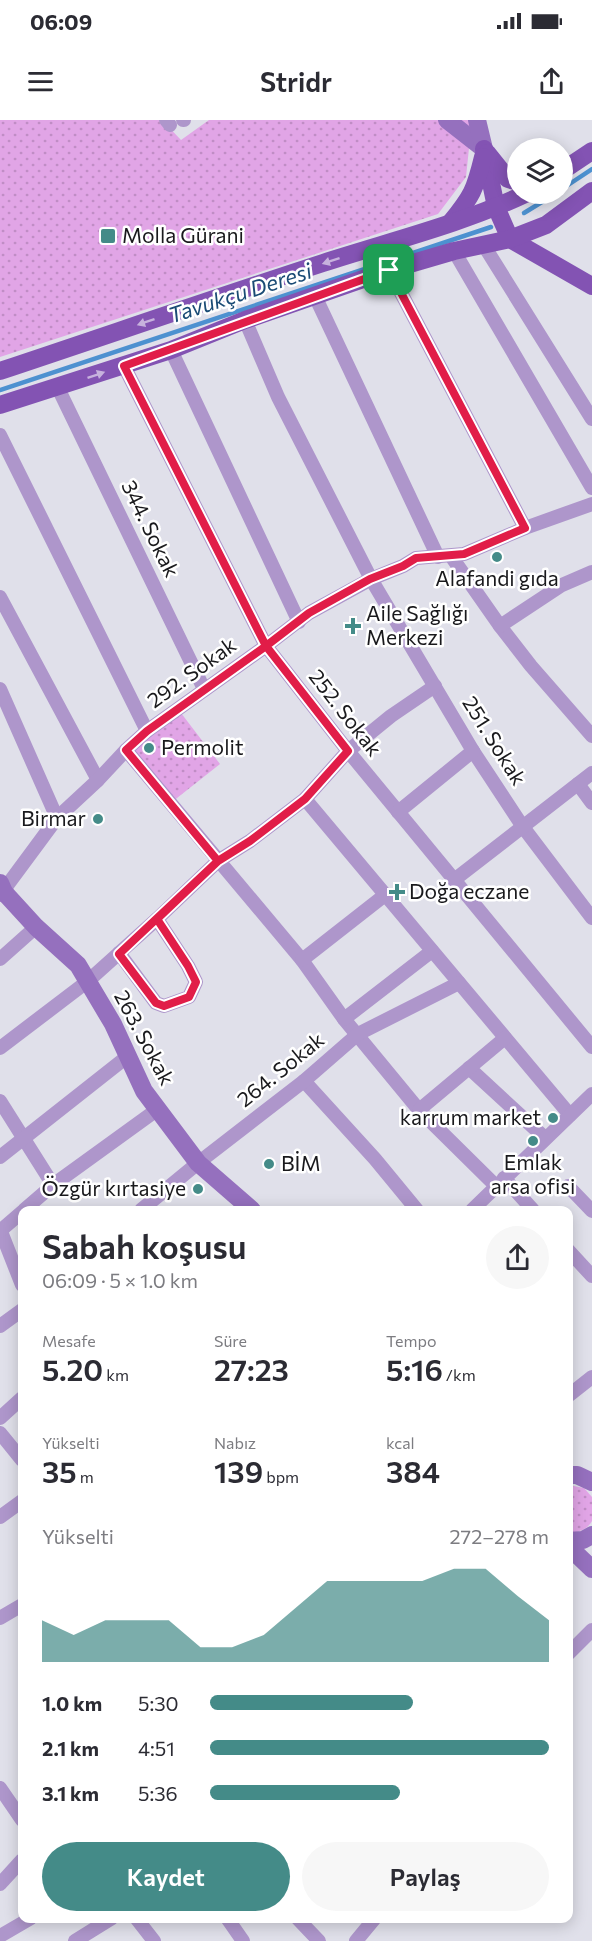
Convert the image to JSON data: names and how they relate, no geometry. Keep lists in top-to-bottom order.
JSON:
{
  "streets": {
    "street": [
      "344. Sokak",
      "292. Sokak",
      "252. Sokak",
      "251. Sokak",
      "263. Sokak",
      "264. Sokak"
    ]
  },
  "crossings": [
    ["344. Sokak", "292. Sokak"],
    ["292. Sokak", "252. Sokak"],
    ["292. Sokak", "251. Sokak"],
    ["292. Sokak", "263. Sokak"],
    ["263. Sokak", "264. Sokak"]
  ],
  "water": ["Tavukçu Deresi"],
  "places": {
    "transit": ["Molla Gürani"],
    "other": [
      "Alafandi gıda",
      "Permolit",
      "Birmar",
      "karrum market",
      "Emlak arsa ofisi",
      "BİM",
      "Özgür kırtasiye"
    ],
    "health": ["Aile Sağlığı Merkezi", "Doğa eczane"]
  },
  "page": {
    "status": "06:09",
    "header": "Stridr",
    "heading": ["Sabah koşusu", "06:09 · 5 × 1.0 km"],
    "stats": [
      ["Mesafe", "5.20 km"],
      ["Süre", "27:23"],
      ["Tempo", "5:16 /km"],
      ["Yükselti", "35 m"],
      ["Nabız", "139 bpm"],
      ["kcal", "384"]
    ],
    "chart": ["Yükselti", "272–278 m"],
    "list": [
      {
        "name": "1.0 km",
        "note": "5:30"
      },
      {
        "name": "2.1 km",
        "note": "4:51"
      },
      {
        "name": "3.1 km",
        "note": "5:36"
      }
    ],
    "buttons": ["Kaydet", "Paylaş"]
  }
}
